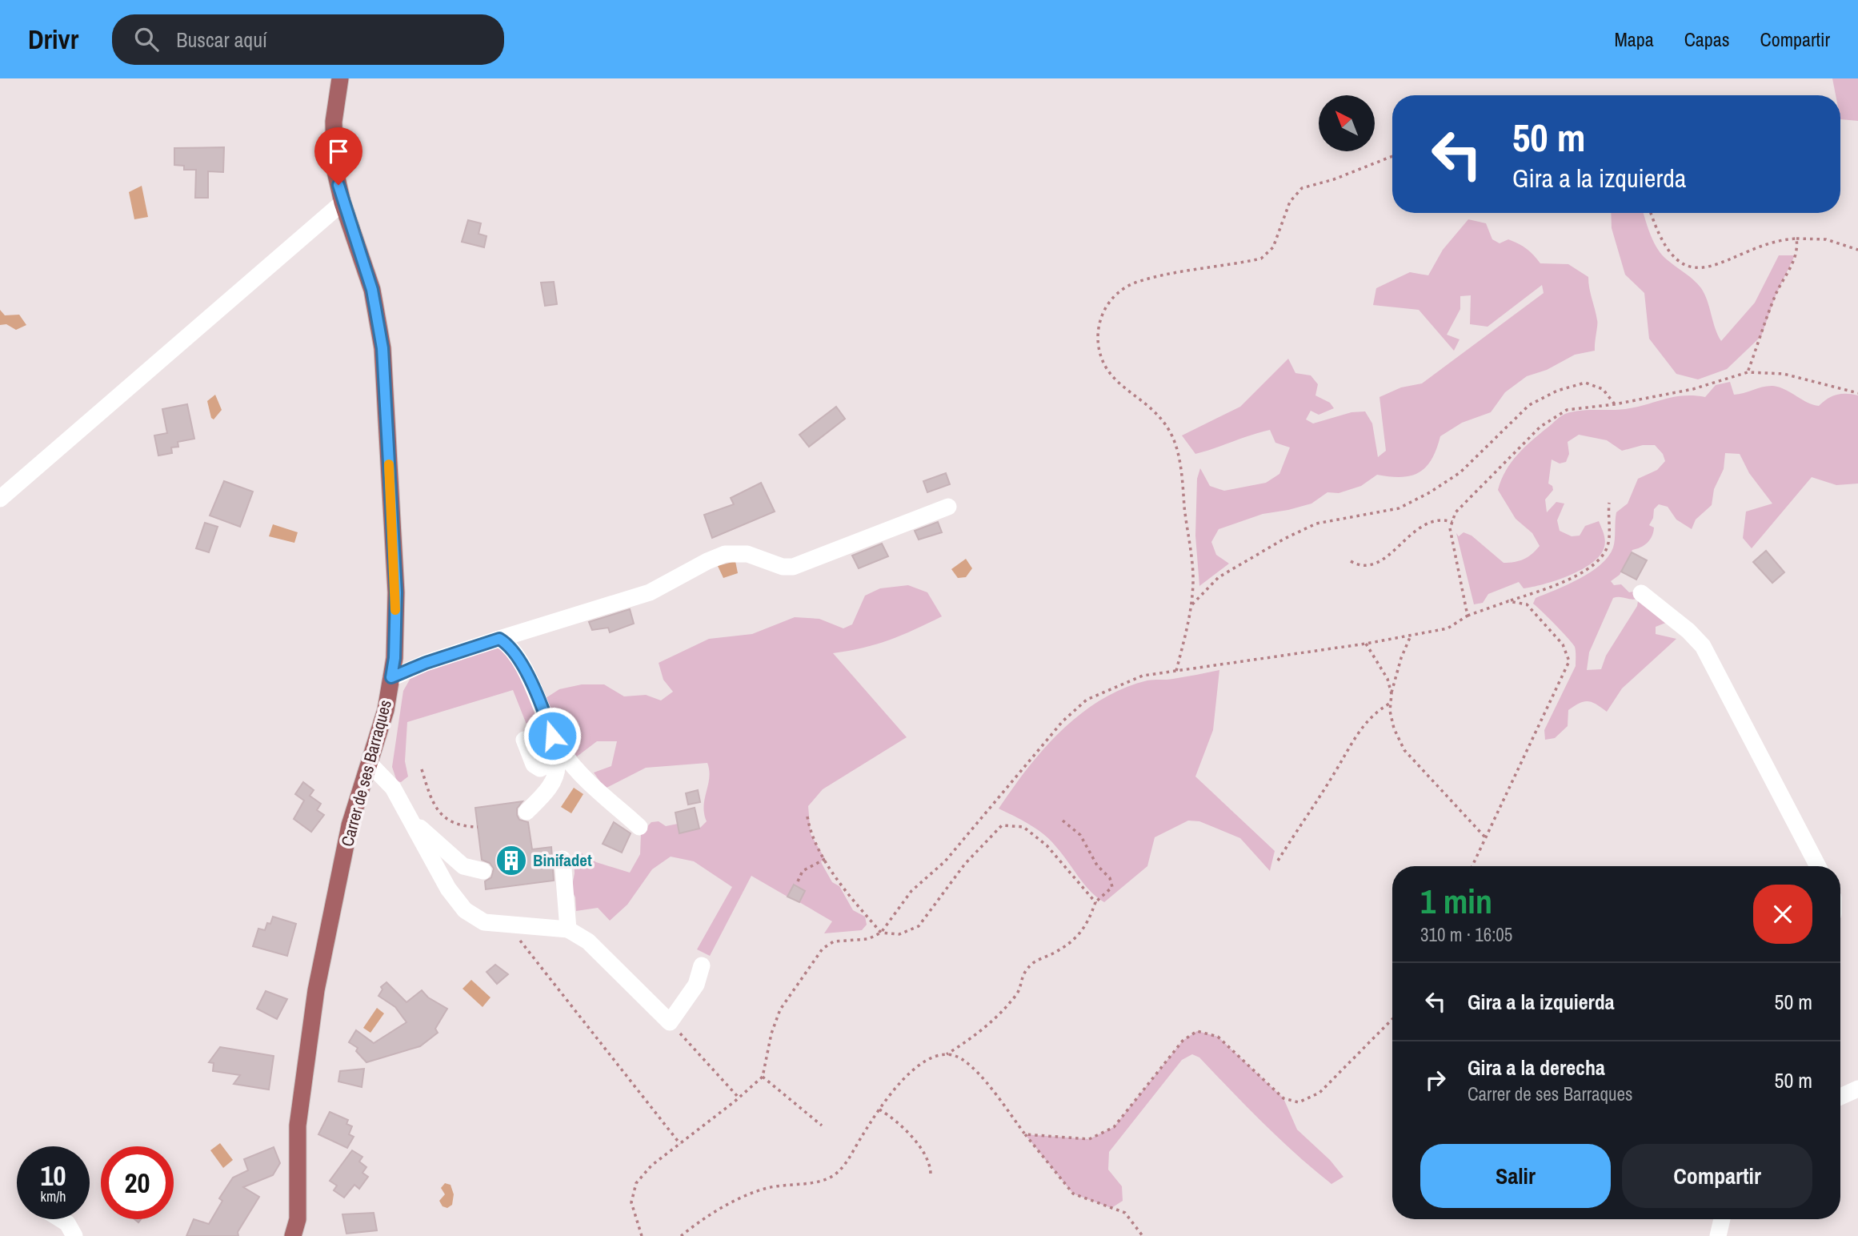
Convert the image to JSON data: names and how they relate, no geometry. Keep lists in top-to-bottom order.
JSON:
{
  "streets": {
    "main road": ["Carrer de ses Barraques"]
  },
  "places": {
    "building": ["Binifadet"]
  },
  "north": "top left",
  "page": {
    "header": "Drivr",
    "search": "Buscar aquí",
    "nav": ["Mapa", "Capas", "Compartir"],
    "turn": ["50 m", "Gira a la izquierda"],
    "heading": ["1 min", "310 m · 16:05"],
    "list": [
      {
        "name": "Gira a la izquierda",
        "value": "50 m"
      },
      {
        "name": "Gira a la derecha",
        "note": "Carrer de ses Barraques",
        "value": "50 m"
      }
    ],
    "buttons": ["Salir", "Compartir"],
    "speed": "10 km/h",
    "limit": "20"
  }
}
